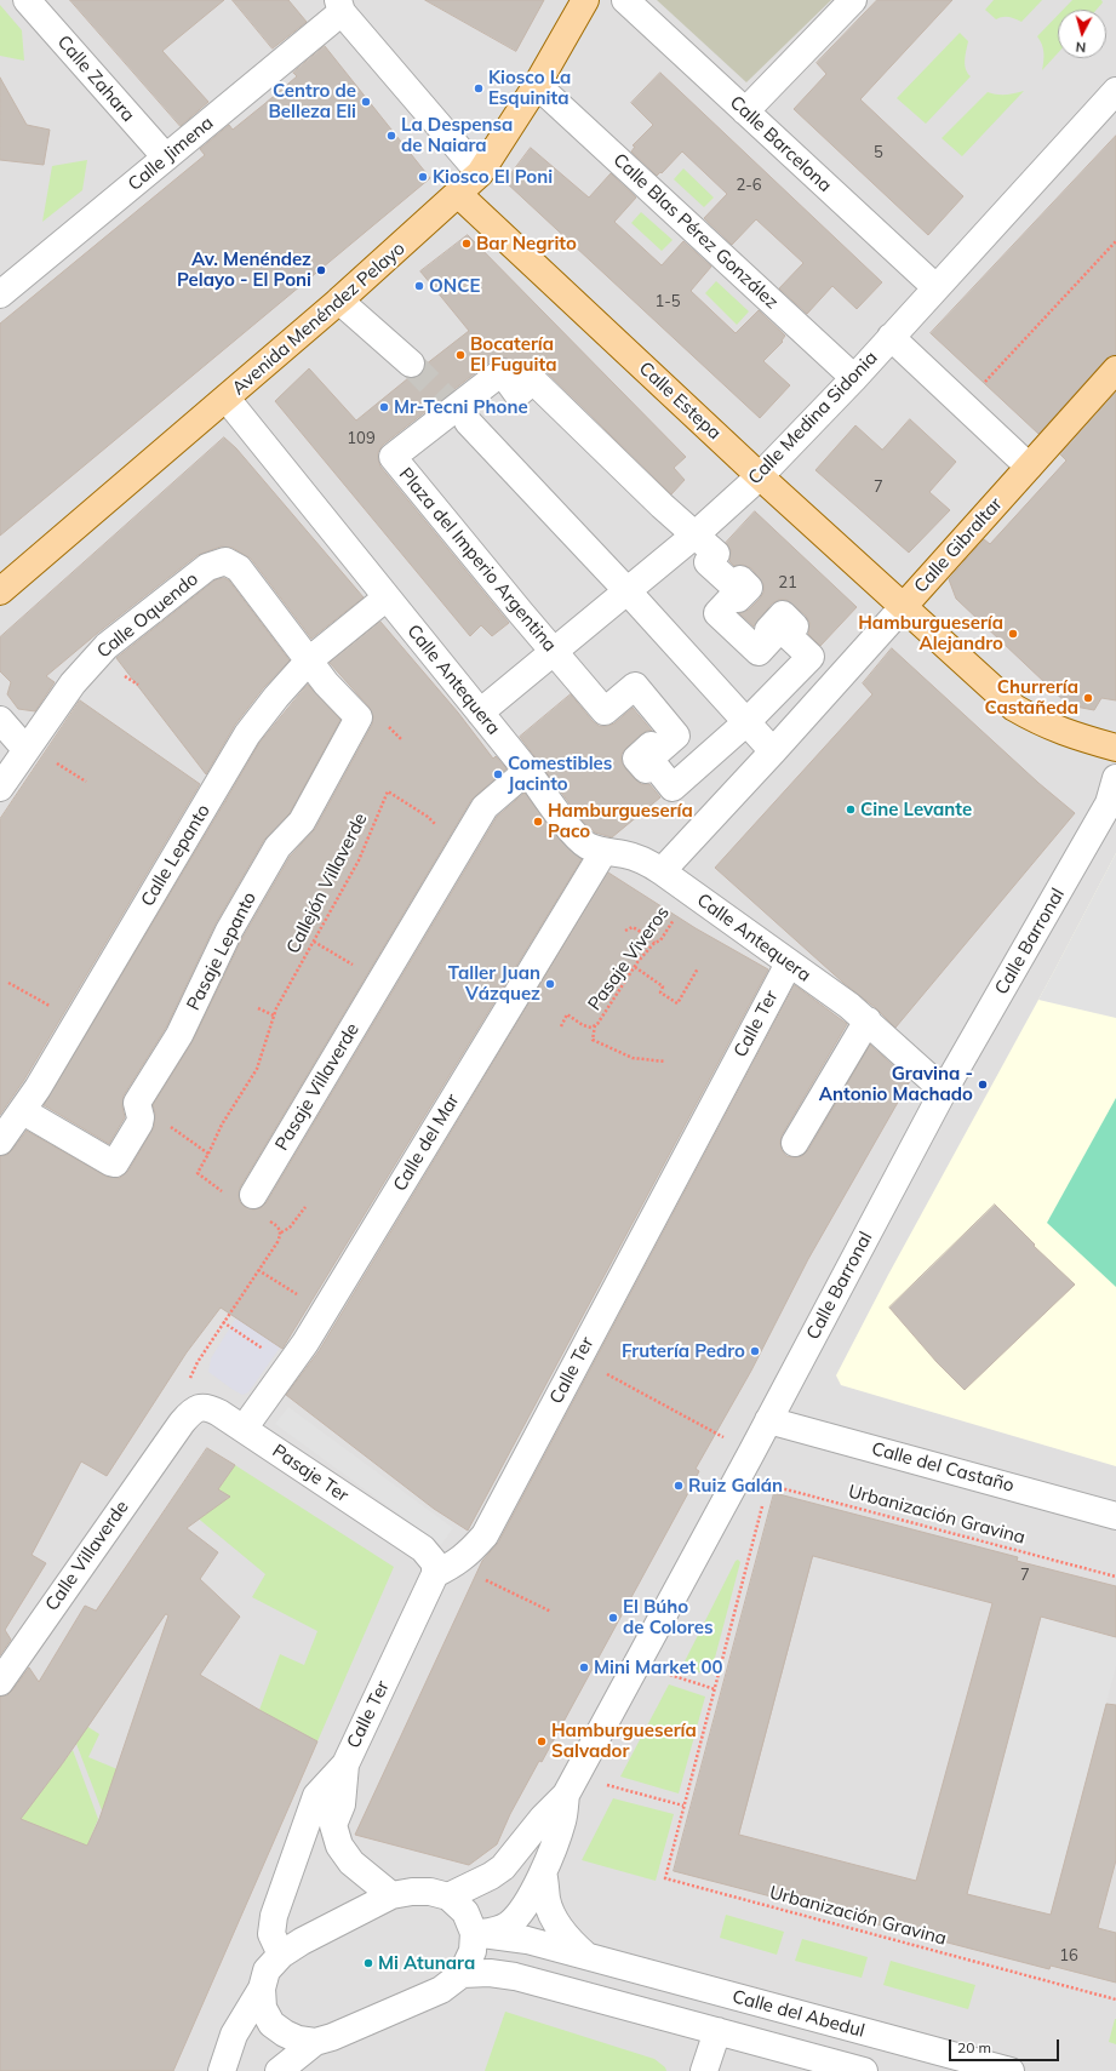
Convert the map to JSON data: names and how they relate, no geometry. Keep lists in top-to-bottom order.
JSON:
{
  "streets": {
    "main road": ["Avenida Menéndez Pelayo", "Calle Estepa", "Calle Gibraltar"],
    "street": [
      "Calle Zahara",
      "Calle Barcelona",
      "Calle Jimena",
      "Calle Blas Pérez González",
      "Calle Medina Sidonia",
      "Plaza del Imperio Argentina",
      "Calle Oquendo",
      "Calle Antequera",
      "Calle Lepanto",
      "Calle Barronal",
      "Pasaje Lepanto",
      "Calle Ter",
      "Pasaje Villaverde",
      "Calle del Mar",
      "Calle del Castaño",
      "Pasaje Ter",
      "Calle Villaverde",
      "Calle del Abedul"
    ],
    "path": ["Callejón Villaverde", "Pasaje Viveros", "Urbanización Gravina"]
  },
  "crossings": [
    ["Calle Zahara", "Calle Jimena"],
    ["Calle Barcelona", "Calle Medina Sidonia"],
    ["Calle Blas Pérez González", "Avenida Menéndez Pelayo"],
    ["Calle Blas Pérez González", "Calle Medina Sidonia"],
    ["Avenida Menéndez Pelayo", "Calle Estepa"],
    ["Avenida Menéndez Pelayo", "Calle Antequera"],
    ["Calle Estepa", "Calle Medina Sidonia"],
    ["Calle Estepa", "Calle Gibraltar"],
    ["Calle Medina Sidonia", "Plaza del Imperio Argentina"],
    ["Calle Medina Sidonia", "Calle Antequera"],
    ["Calle Gibraltar", "Calle Antequera"],
    ["Calle Oquendo", "Calle Lepanto"],
    ["Calle Oquendo", "Pasaje Lepanto"],
    ["Calle Antequera", "Calle Lepanto"],
    ["Calle Antequera", "Calle Barronal"],
    ["Calle Antequera", "Pasaje Viveros"],
    ["Calle Antequera", "Calle Ter"],
    ["Calle Antequera", "Pasaje Villaverde"],
    ["Calle Antequera", "Calle del Mar"],
    ["Calle Lepanto", "Pasaje Lepanto"],
    ["Callejón Villaverde", "Pasaje Villaverde"],
    ["Calle Barronal", "Calle del Castaño"],
    ["Calle Barronal", "Calle del Abedul"],
    ["Calle Ter", "Pasaje Ter"],
    ["Calle del Mar", "Pasaje Ter"],
    ["Pasaje Ter", "Calle Villaverde"]
  ],
  "places": [
    "Kiosco La Esquinita",
    "Centro de Belleza Eli",
    "La Despensa de Naiara",
    "Kiosco El Poni",
    "Bar Negrito",
    "Av. Menéndez Pelayo - El Poni",
    "ONCE",
    "Bocatería El Fuguita",
    "Mr-Tecni Phone",
    "Hamburguesería Alejandro",
    "Churrería Castañeda",
    "Comestibles Jacinto",
    "Cine Levante",
    "Hamburguesería Paco",
    "Taller Juan Vázquez",
    "Gravina - Antonio Machado",
    "Frutería Pedro",
    "Ruiz Galán",
    "El Búho de Colores",
    "Mini Market 00",
    "Hamburguesería Salvador",
    "Mi Atunara"
  ],
  "house_numbers": [
    "5",
    "2-6",
    "1-5",
    "109",
    "7",
    "21",
    "7",
    "16"
  ],
  "scale_bar": "20 m",
  "north": "bottom"
}
